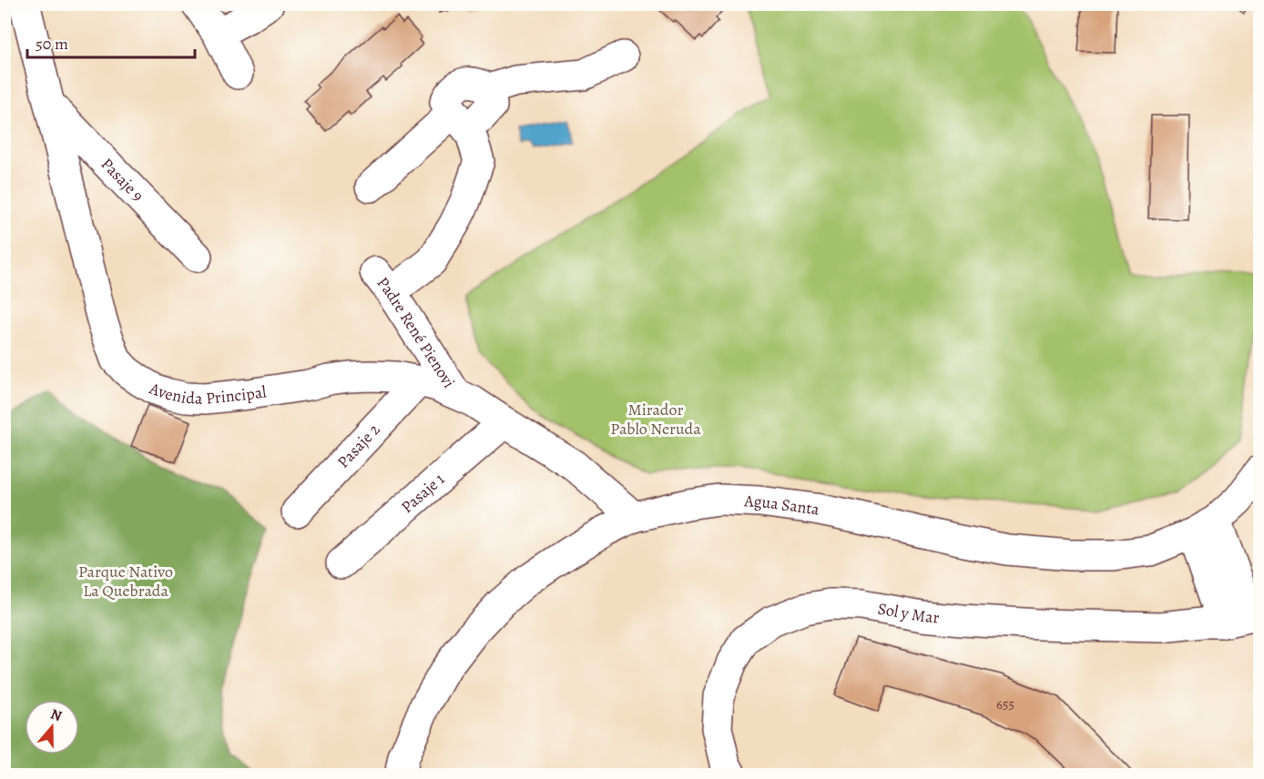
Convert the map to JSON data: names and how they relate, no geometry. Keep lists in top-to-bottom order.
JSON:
{
  "streets": {
    "street": [
      "Pasaje 9",
      "Padre René Pienovi",
      "Avenida Principal",
      "Pasaje 2",
      "Pasaje 1",
      "Agua Santa",
      "Sol y Mar"
    ]
  },
  "crossings": [
    ["Pasaje 9", "Avenida Principal"],
    ["Padre René Pienovi", "Avenida Principal"],
    ["Avenida Principal", "Pasaje 2"],
    ["Avenida Principal", "Pasaje 1"],
    ["Avenida Principal", "Agua Santa"],
    ["Agua Santa", "Sol y Mar"]
  ],
  "parks": ["Mirador Pablo Neruda", "Parque Nativo La Quebrada"],
  "house_numbers": ["655"],
  "scale_bar": "50 m",
  "north": "top"
}
